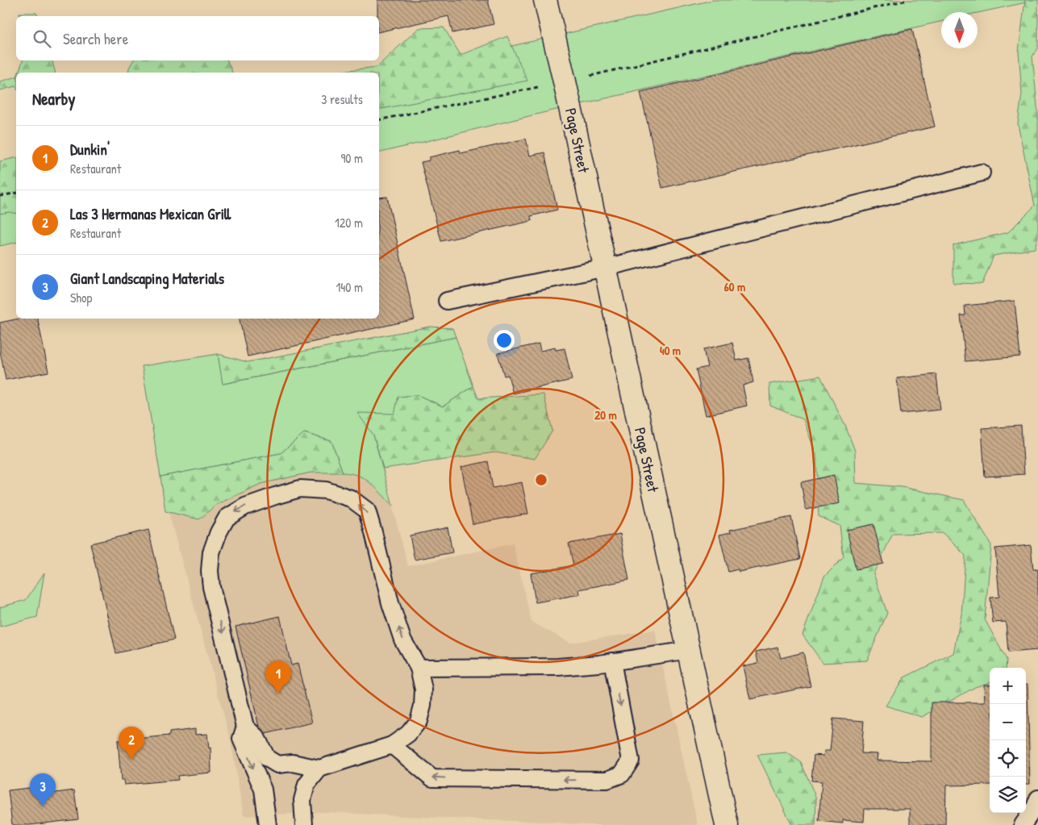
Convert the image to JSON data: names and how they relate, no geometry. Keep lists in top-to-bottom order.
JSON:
{
  "streets": {
    "street": ["Page Street"]
  },
  "north": "bottom",
  "page": {
    "search": "Search here",
    "heading": ["Nearby", "3 results"],
    "list": [
      {
        "mark": "1",
        "name": "Dunkin'",
        "note": "Restaurant",
        "value": "90 m"
      },
      {
        "mark": "2",
        "name": "Las 3 Hermanas Mexican Grill",
        "note": "Restaurant",
        "value": "120 m"
      },
      {
        "mark": "3",
        "name": "Giant Landscaping Materials",
        "note": "Shop",
        "value": "140 m"
      }
    ],
    "pins": ["1", "2", "3"],
    "map_buttons": ["+", "−"]
  },
  "rings": ["60 m", "40 m", "20 m"]
}
